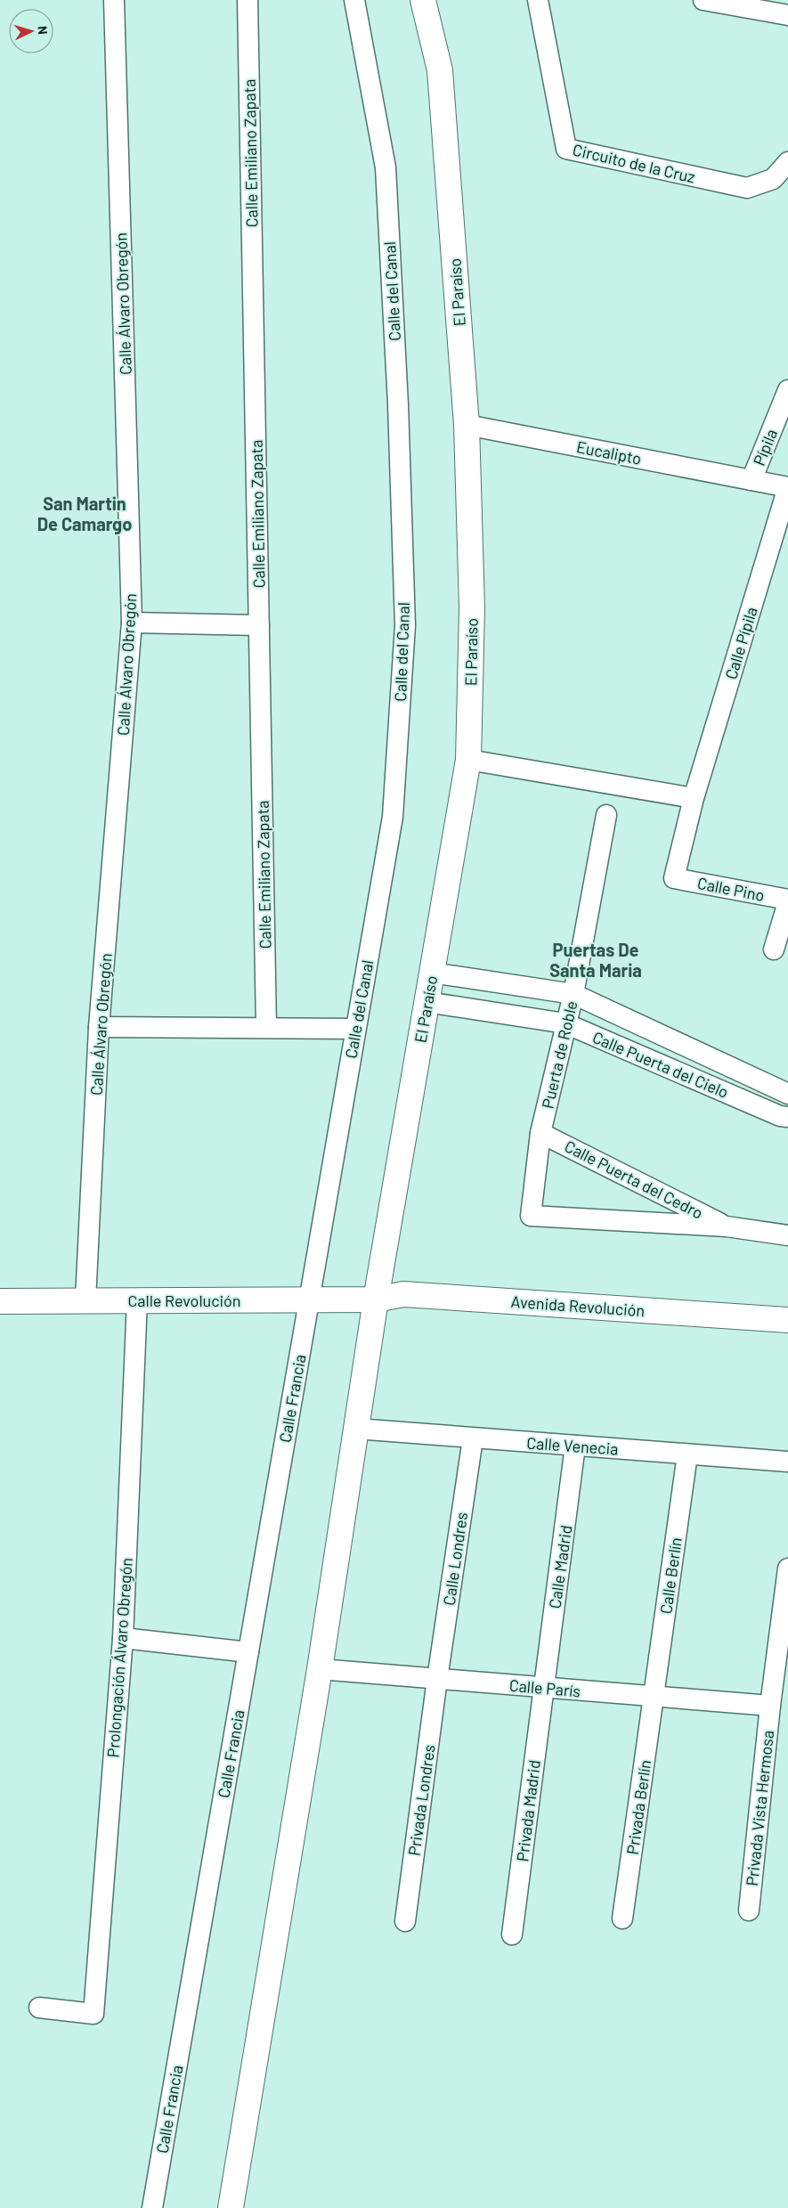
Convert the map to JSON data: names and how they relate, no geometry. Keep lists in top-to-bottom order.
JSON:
{
  "streets": {
    "street": [
      "Calle Emiliano Zapata",
      "Circuito de la Cruz",
      "Calle del Canal",
      "El Paraíso",
      "Calle Álvaro Obregón",
      "Pípila",
      "Eucalipto",
      "Calle Pípila",
      "Calle Pino",
      "Puerta de Roble",
      "Calle Puerta del Cielo",
      "Calle Puerta del Cedro",
      "Calle Revolución",
      "Avenida Revolución",
      "Calle Francia",
      "Calle Venecia",
      "Calle Londres",
      "Calle Madrid",
      "Calle Berlín",
      "Prolongación Álvaro Obregón",
      "Calle París",
      "Privada Londres",
      "Privada Berlín",
      "Privada Vista Hermosa",
      "Privada Madrid"
    ]
  },
  "crossings": [
    ["Calle del Canal", "Calle Revolución"],
    ["Calle del Canal", "Calle Francia"],
    ["El Paraíso", "Eucalipto"],
    ["El Paraíso", "Calle Puerta del Cielo"],
    ["El Paraíso", "Calle Revolución"],
    ["El Paraíso", "Avenida Revolución"],
    ["Calle Álvaro Obregón", "Calle Revolución"],
    ["Pípila", "Eucalipto"],
    ["Eucalipto", "Calle Pípila"],
    ["Calle Pípila", "Calle Pino"],
    ["Puerta de Roble", "Calle Puerta del Cielo"],
    ["Puerta de Roble", "Calle Puerta del Cedro"],
    ["Calle Revolución", "Avenida Revolución"],
    ["Calle Revolución", "Calle Francia"],
    ["Calle Revolución", "Prolongación Álvaro Obregón"],
    ["Calle Venecia", "Calle Londres"],
    ["Calle Venecia", "Calle Madrid"],
    ["Calle Venecia", "Calle Berlín"],
    ["Calle Londres", "Calle París"],
    ["Calle Londres", "Privada Londres"],
    ["Calle Madrid", "Calle París"],
    ["Calle Madrid", "Privada Madrid"],
    ["Calle Berlín", "Calle París"],
    ["Calle Berlín", "Privada Berlín"],
    ["Calle París", "Privada Londres"],
    ["Calle París", "Privada Berlín"],
    ["Calle París", "Privada Vista Hermosa"],
    ["Calle París", "Privada Madrid"]
  ],
  "districts": ["San Martin De Camargo", "Puertas De Santa Maria"],
  "north": "right"
}
